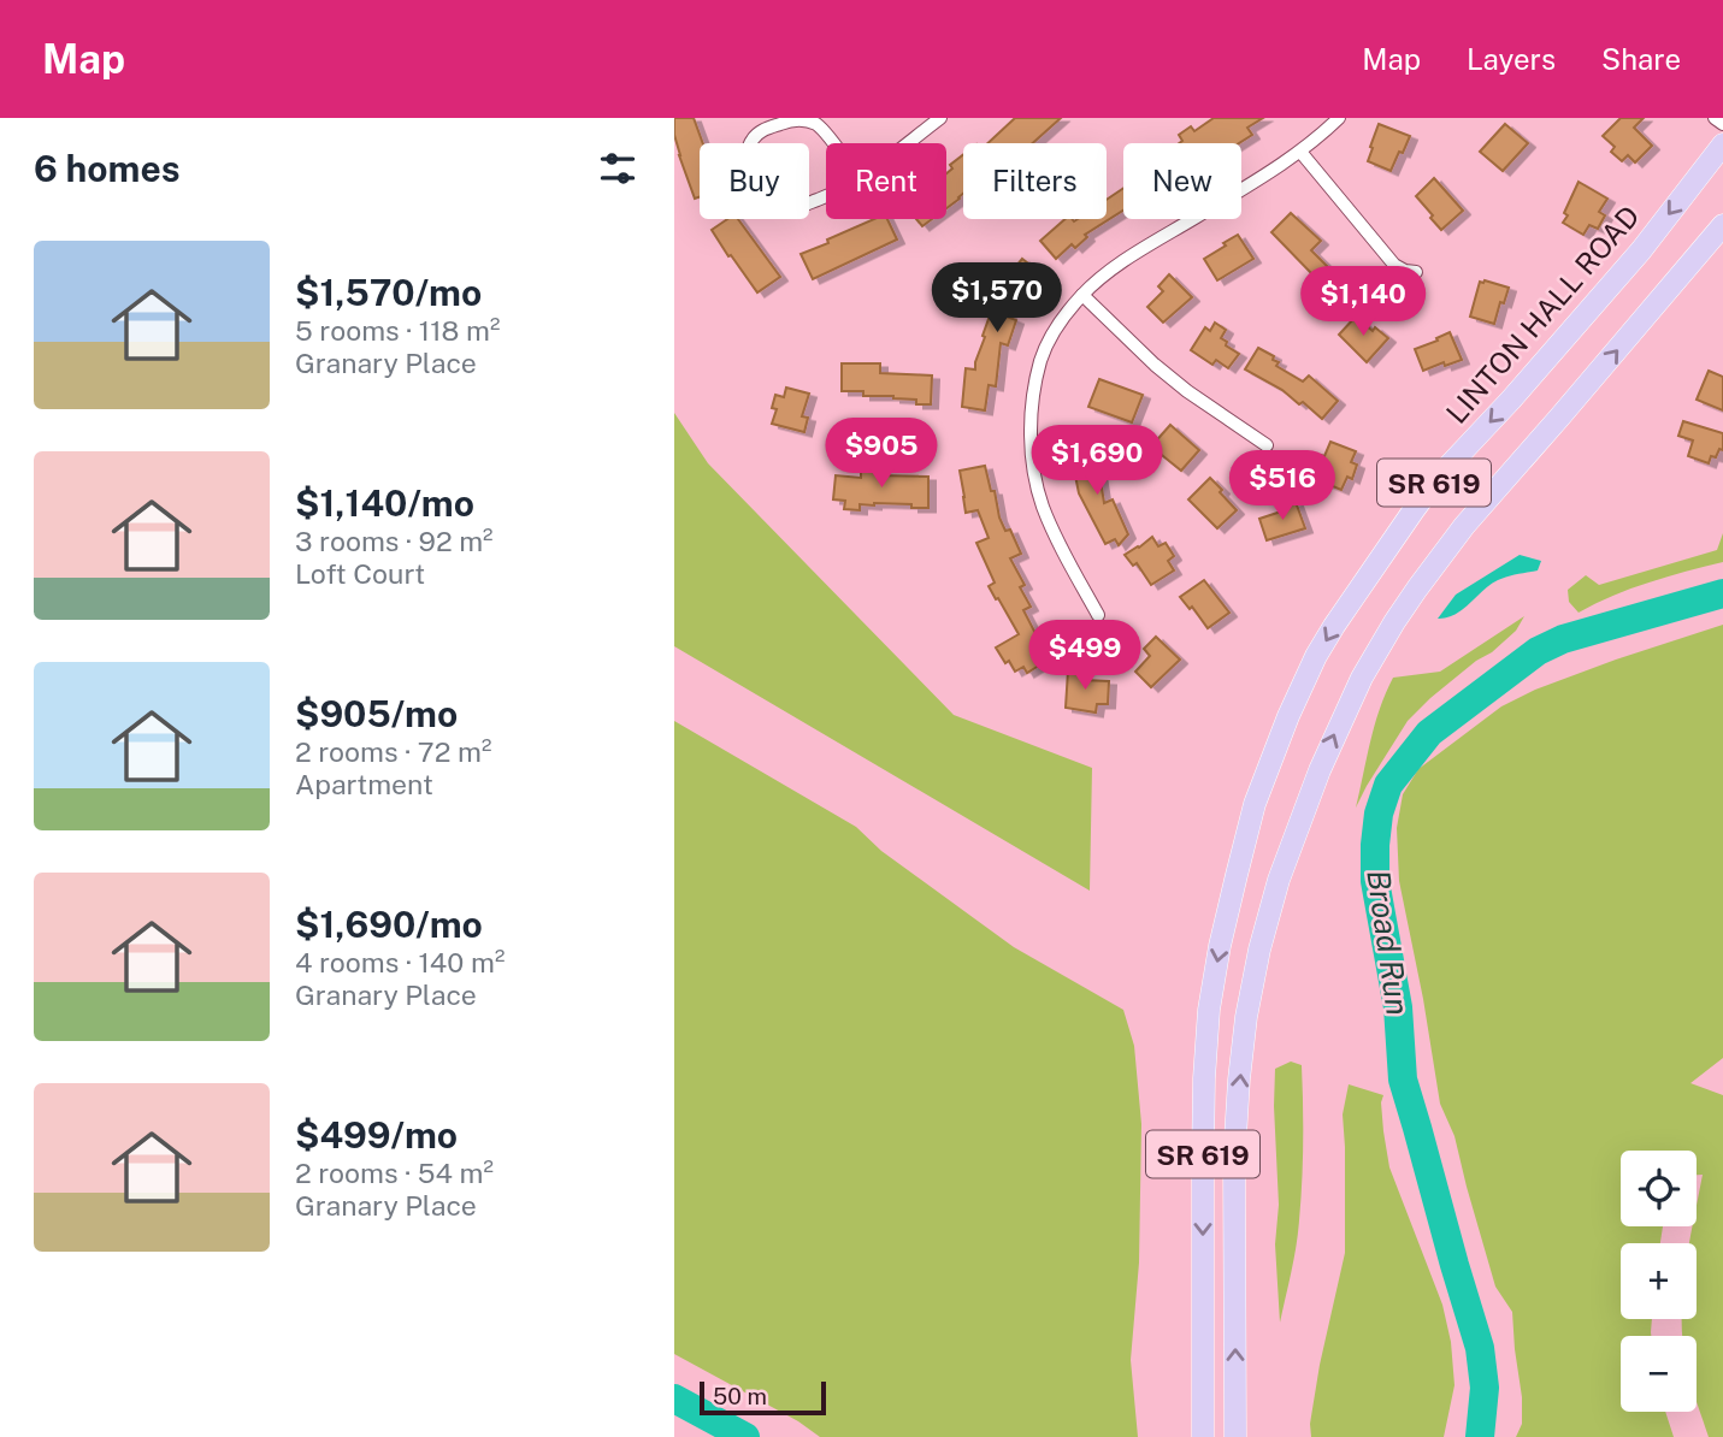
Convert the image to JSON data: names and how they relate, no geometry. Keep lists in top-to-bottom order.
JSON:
{
  "streets": {
    "main road": ["LINTON HALL ROAD", "SR 619"]
  },
  "water": ["Broad Run"],
  "scale_bar": "50 m",
  "page": {
    "header": "Map",
    "nav": ["Map", "Layers", "Share"],
    "heading": "6 homes",
    "chip": [
      "Buy",
      "Rent",
      "Filters",
      "New"
    ],
    "list": [
      {
        "name": "$1,570/mo",
        "note": "5 rooms · 118 m² · Granary Place"
      },
      {
        "name": "$1,140/mo",
        "note": "3 rooms · 92 m² · Loft Court"
      },
      {
        "name": "$905/mo",
        "note": "2 rooms · 72 m² · Apartment"
      },
      {
        "name": "$1,690/mo",
        "note": "4 rooms · 140 m² · Granary Place"
      },
      {
        "name": "$499/mo",
        "note": "2 rooms · 54 m² · Granary Place"
      }
    ],
    "price": [
      "$1,570",
      "$1,140",
      "$905",
      "$1,690",
      "$516",
      "$499"
    ],
    "map_buttons": ["+", "−"],
    "scale": "50 m"
  }
}
